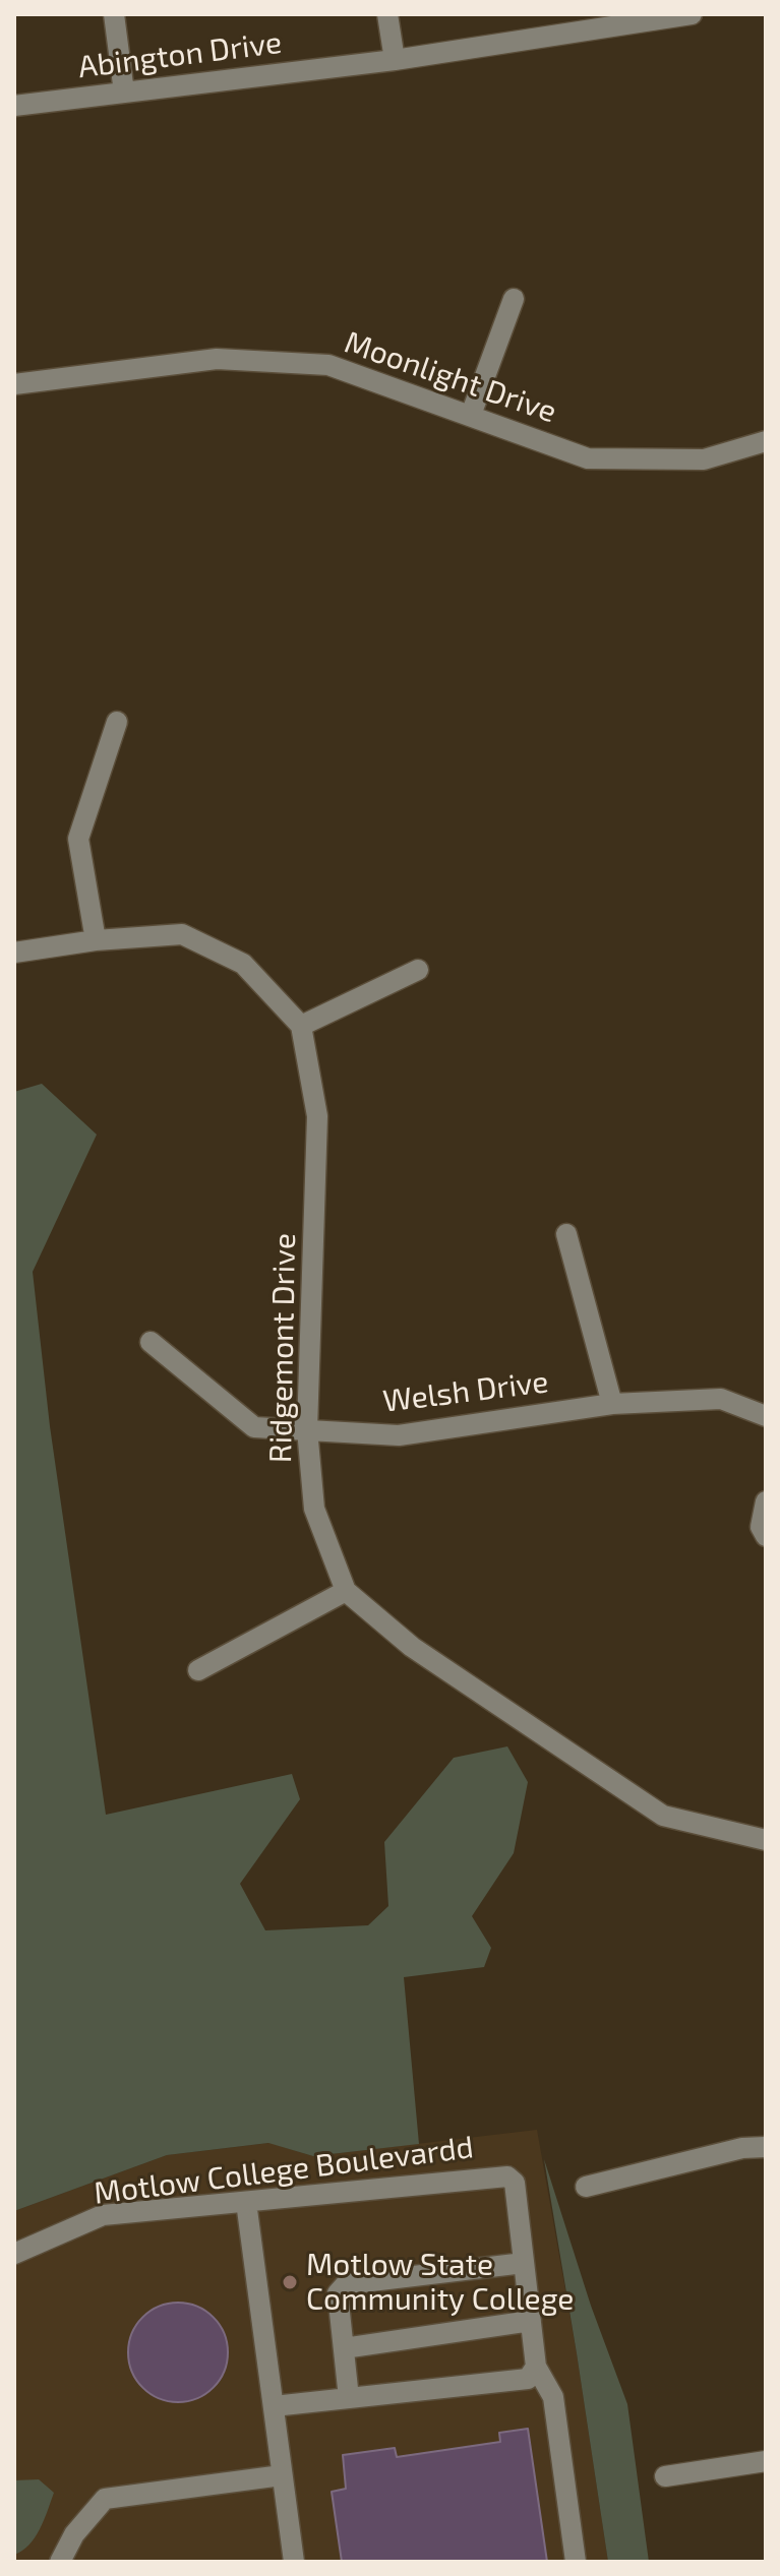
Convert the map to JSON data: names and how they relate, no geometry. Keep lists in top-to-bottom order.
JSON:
{
  "streets": {
    "street": [
      "Abington Drive",
      "Moonlight Drive",
      "Ridgemont Drive",
      "Welsh Drive",
      "Motlow College Boulevardd"
    ]
  },
  "crossings": [
    ["Ridgemont Drive", "Welsh Drive"]
  ],
  "places": ["Motlow State Community College"]
}
